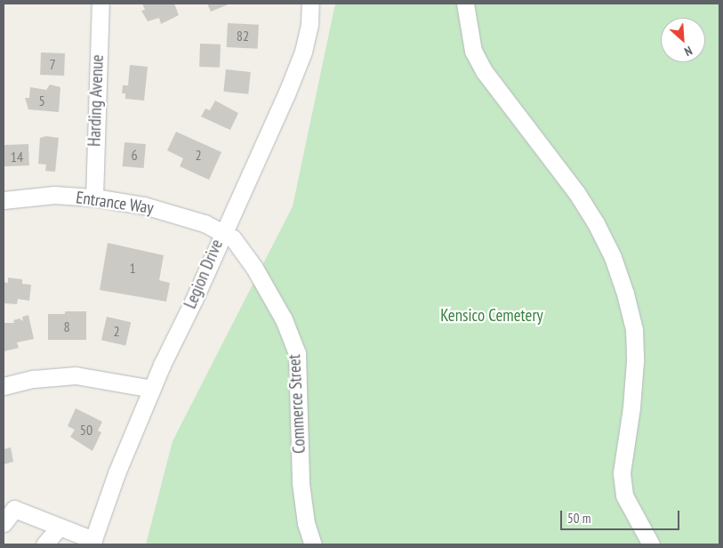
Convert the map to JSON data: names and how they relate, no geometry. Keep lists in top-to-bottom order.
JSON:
{
  "streets": {
    "street": [
      "Harding Avenue",
      "Entrance Way",
      "Legion Drive",
      "Commerce Street"
    ]
  },
  "crossings": [
    ["Harding Avenue", "Entrance Way"],
    ["Entrance Way", "Legion Drive"],
    ["Entrance Way", "Commerce Street"],
    ["Legion Drive", "Commerce Street"]
  ],
  "parks": ["Kensico Cemetery"],
  "house_numbers": [
    "82",
    "7",
    "5",
    "6",
    "2",
    "14",
    "1",
    "8",
    "2",
    "50"
  ],
  "scale_bar": "50 m",
  "north": "bottom right"
}
